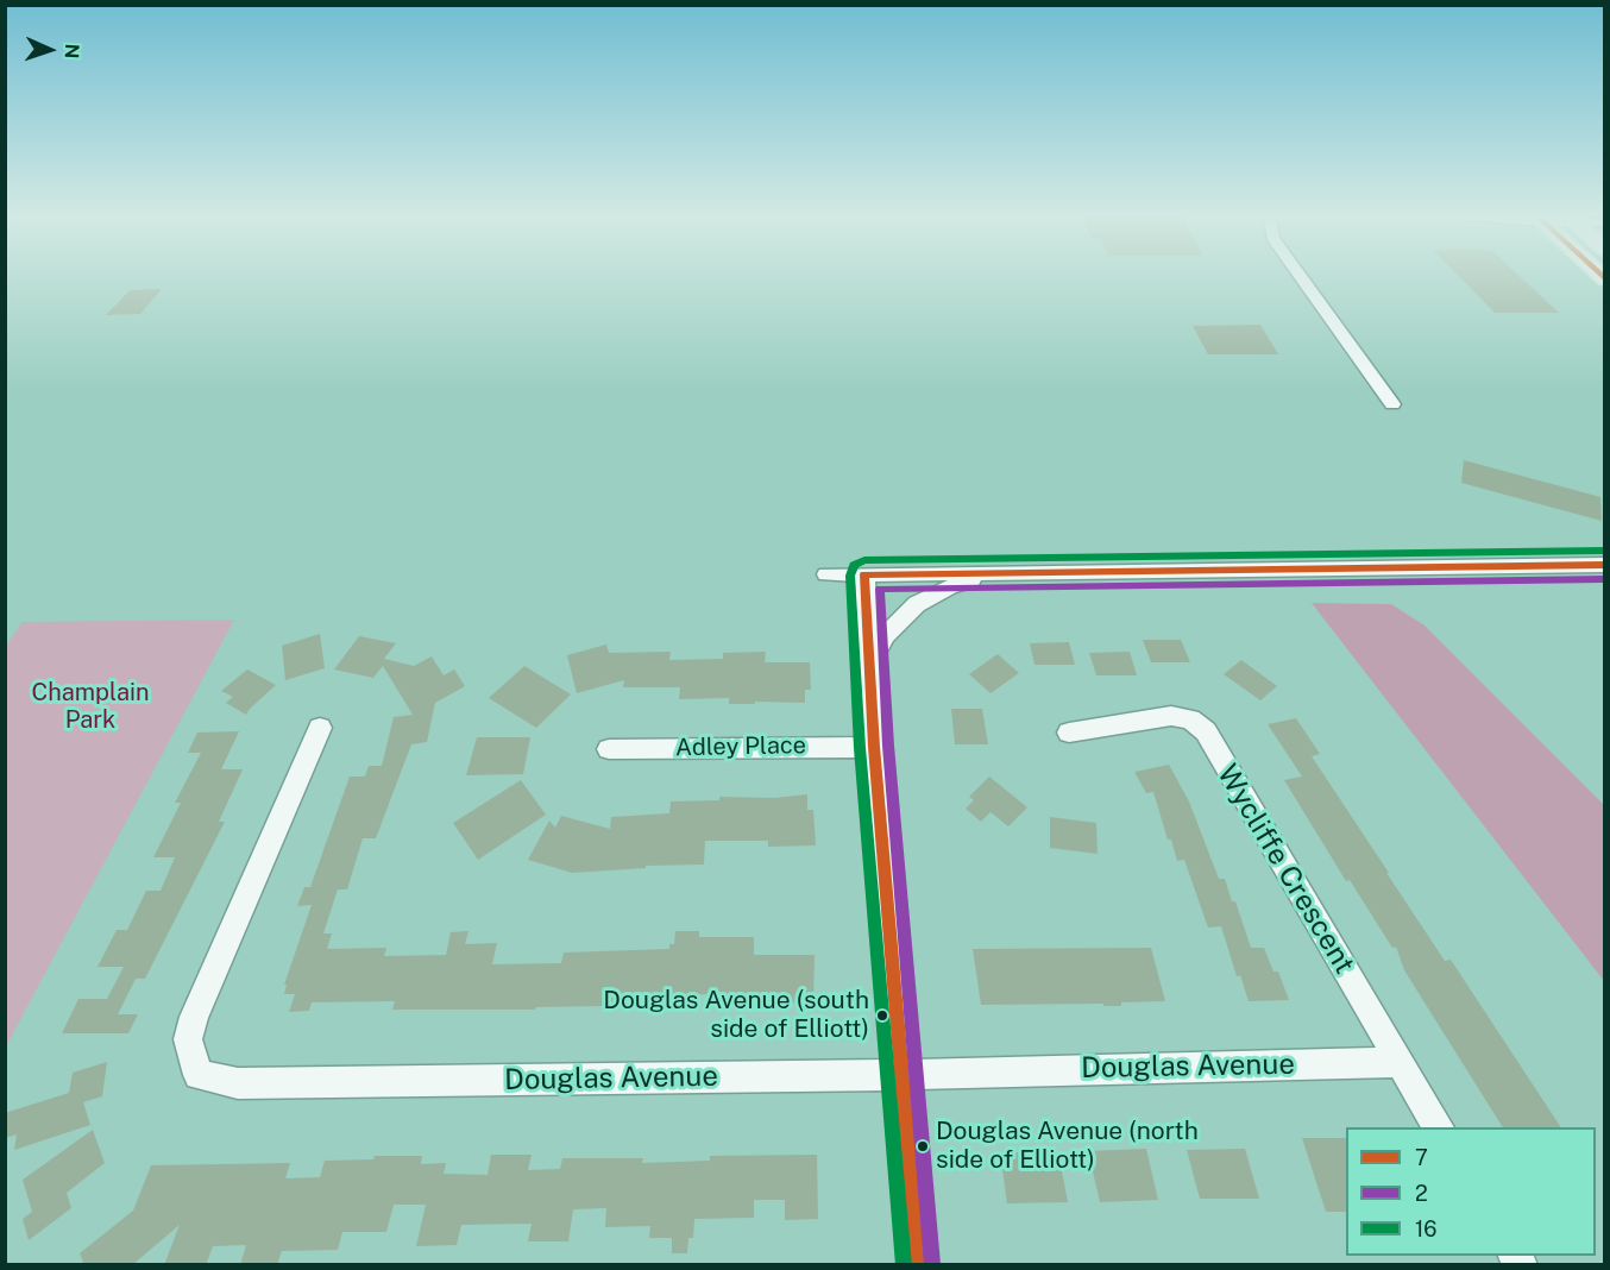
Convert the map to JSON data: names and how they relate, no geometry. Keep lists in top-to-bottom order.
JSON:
{
  "streets": {
    "street": ["Adley Place", "Wycliffe Crescent", "Douglas Avenue"]
  },
  "crossings": [
    ["Wycliffe Crescent", "Douglas Avenue"]
  ],
  "parks": ["Champlain Park"],
  "places": ["Douglas Avenue (south side of Elliott)", "Douglas Avenue (north side of Elliott)"],
  "lines": ["transit line 7", "transit line 16", "transit line 2"],
  "legend": ["7", "2", "16"],
  "north": "right"
}
